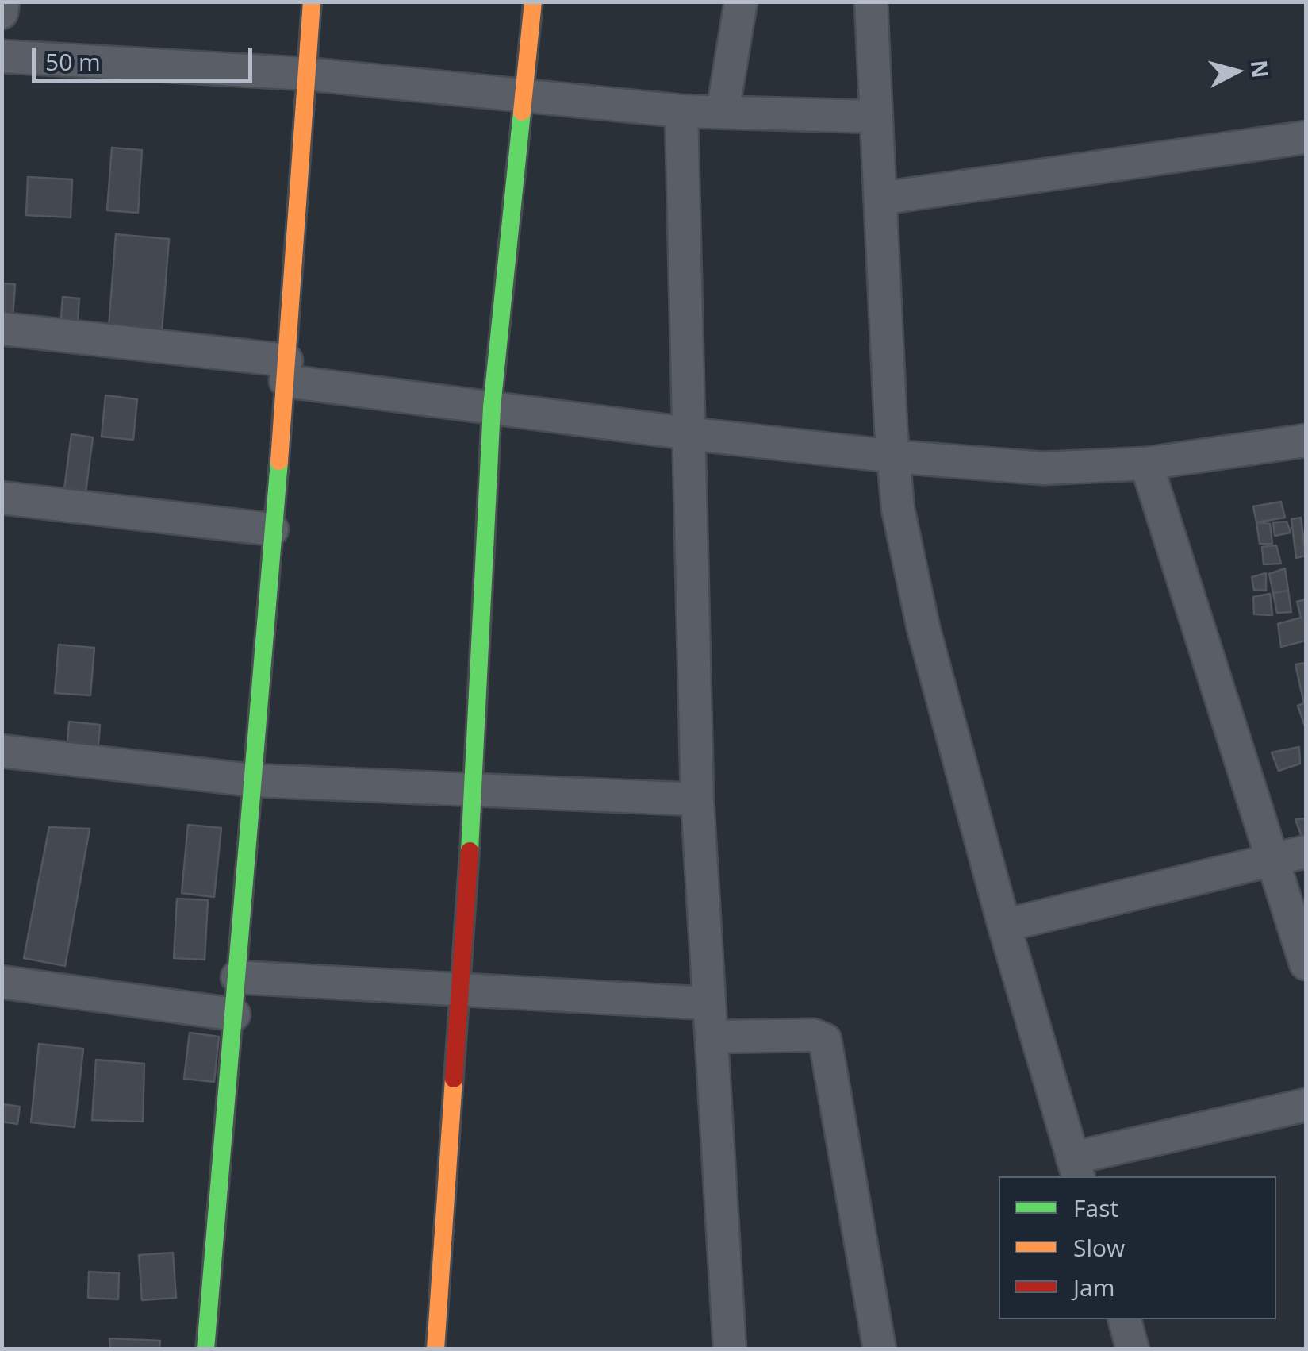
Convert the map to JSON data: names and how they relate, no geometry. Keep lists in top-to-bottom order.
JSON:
{
  "legend": ["Fast", "Slow", "Jam"],
  "scale_bar": "50 m",
  "north": "right"
}
